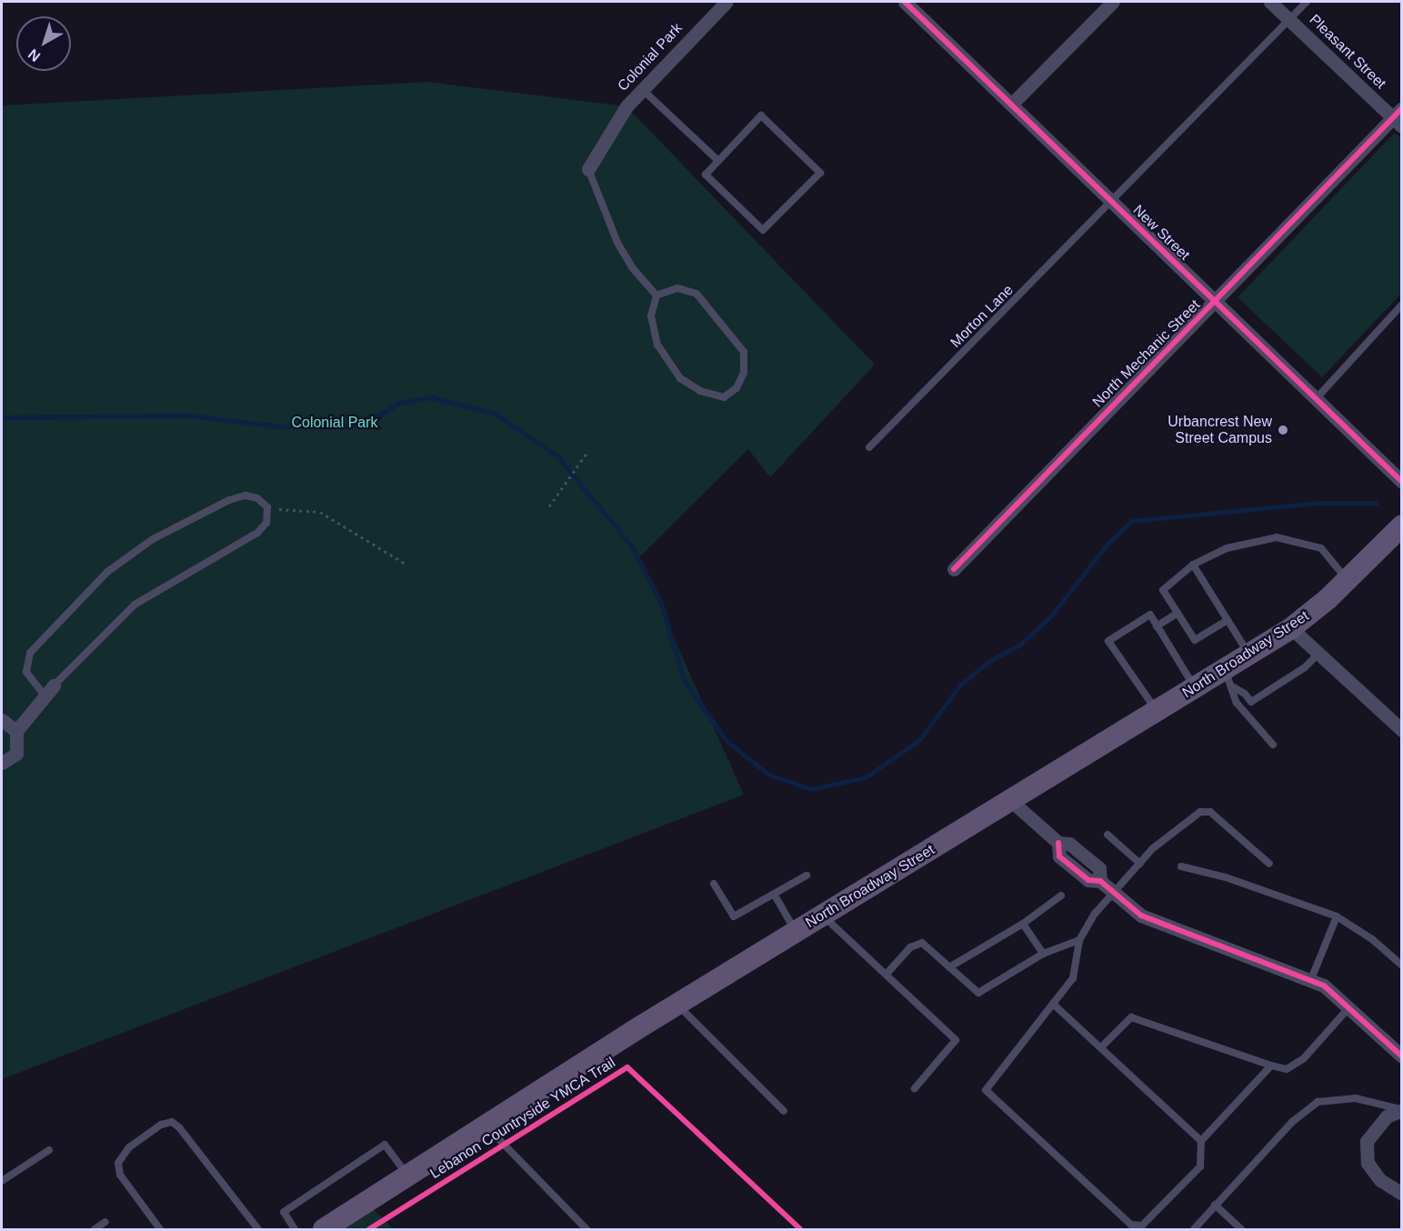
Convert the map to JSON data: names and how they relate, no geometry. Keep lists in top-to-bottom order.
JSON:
{
  "streets": {
    "main road": ["North Broadway Street"],
    "street": [
      "Pleasant Street",
      "Colonial Park",
      "New Street",
      "North Mechanic Street"
    ],
    "lane": ["Morton Lane"],
    "cycle path": ["Lebanon Countryside YMCA Trail"]
  },
  "crossings": [
    ["Pleasant Street", "Morton Lane"],
    ["Pleasant Street", "North Mechanic Street"],
    ["New Street", "Morton Lane"],
    ["New Street", "North Mechanic Street"]
  ],
  "parks": ["Colonial Park"],
  "places": ["Urbancrest New Street Campus"],
  "north": "bottom left"
}
